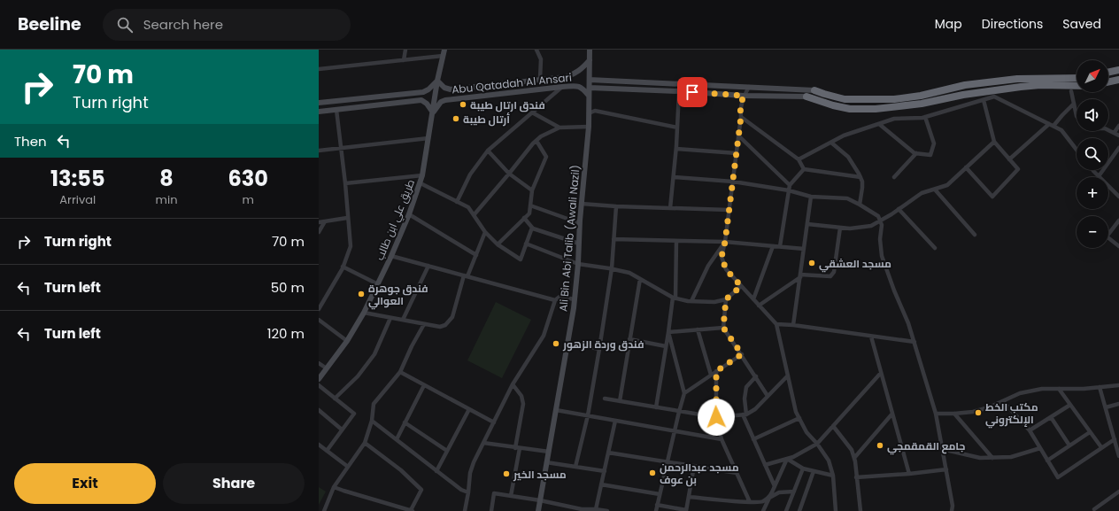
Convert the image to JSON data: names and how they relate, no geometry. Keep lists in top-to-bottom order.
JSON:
{
  "streets": {
    "main road": ["Abu Qatadah Al Ansari", "طريق علي ابن طالب", "Ali Bin Abi Talib (Awali Nazil)"]
  },
  "crossings": [
    ["Abu Qatadah Al Ansari", "طريق علي ابن طالب"],
    ["Abu Qatadah Al Ansari", "Ali Bin Abi Talib (Awali Nazil)"]
  ],
  "places": [
    "فندق ارتال طيبة",
    "أرتال طيبة",
    "مسجد العشقي",
    "فندق جوهرة العوالي",
    "فندق وردة الزهور",
    "مكتب الخط الإلكتروني",
    "جامع القمقمجي",
    "مسجد عبدالرحمن بن عوف",
    "مسجد الخير"
  ],
  "north": "top right",
  "page": {
    "header": "Beeline",
    "search": "Search here",
    "nav": ["Map", "Directions", "Saved"],
    "turn": ["70 m", "Turn right"],
    "map_buttons": ["+", "−"],
    "then": "Then",
    "eta": [
      "13:55",
      "Arrival",
      "8",
      "min",
      "630",
      "m"
    ],
    "list": [
      {
        "name": "Turn right",
        "value": "70 m"
      },
      {
        "name": "Turn left",
        "value": "50 m"
      },
      {
        "name": "Turn left",
        "value": "120 m"
      }
    ],
    "buttons": ["Exit", "Share"]
  }
}
